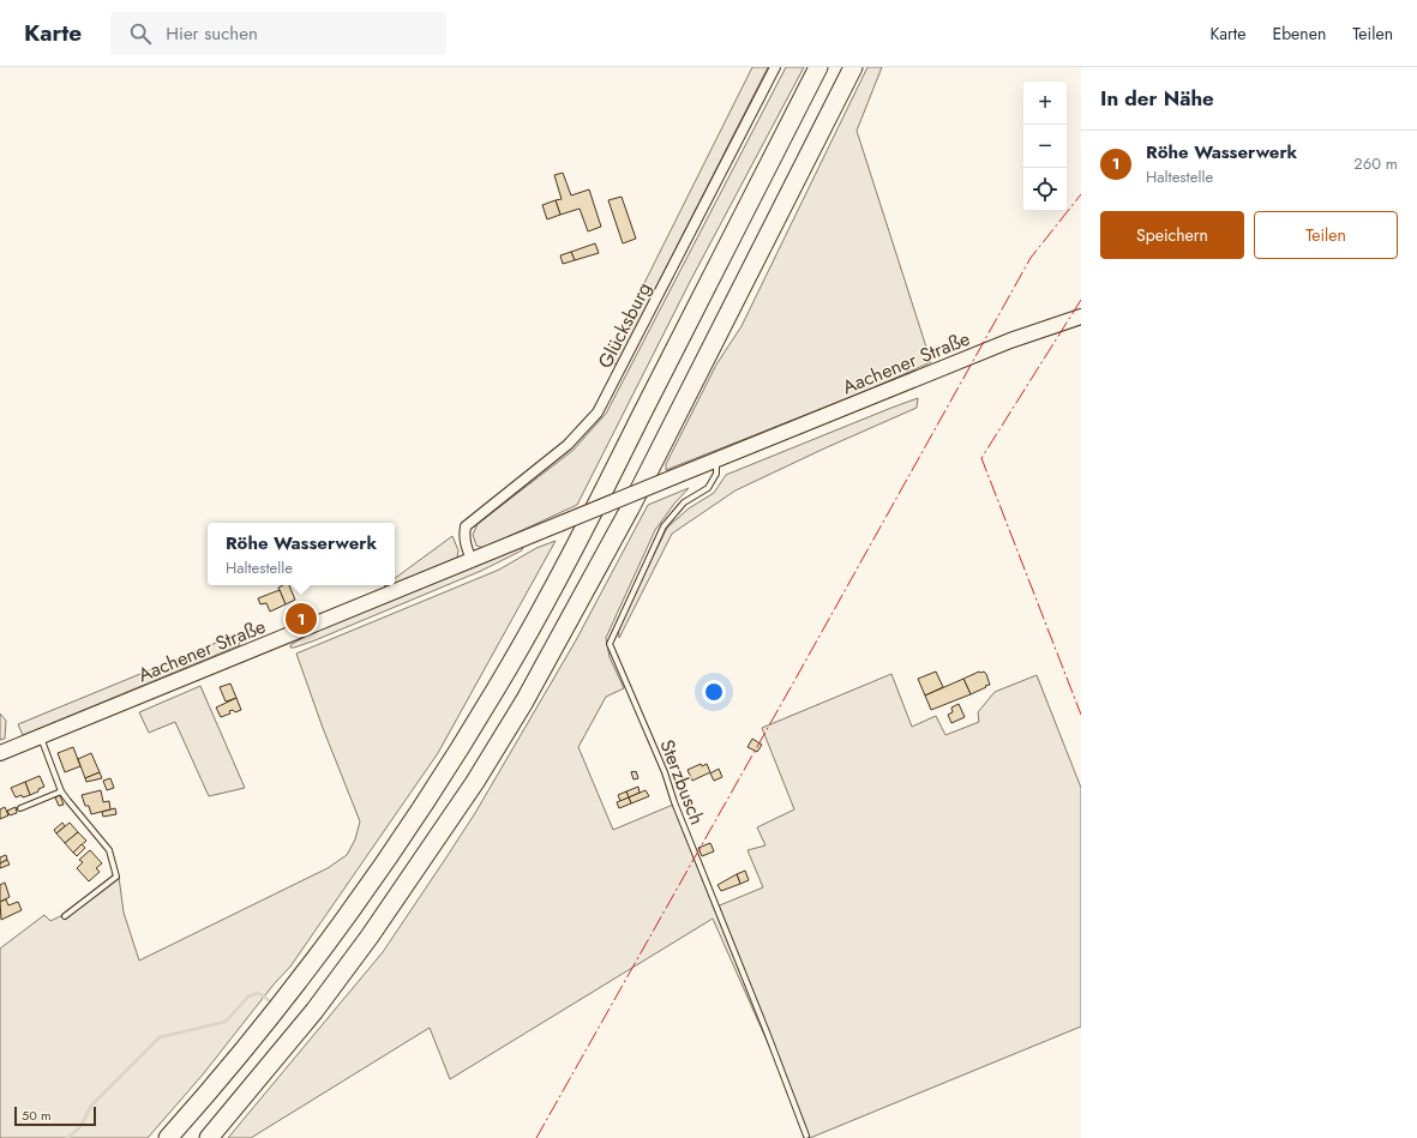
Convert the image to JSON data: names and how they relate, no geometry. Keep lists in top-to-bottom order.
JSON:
{
  "streets": {
    "main road": ["Aachener Straße"],
    "street": ["Glücksburg"],
    "lane": ["Sterzbusch"]
  },
  "crossings": [
    ["Glücksburg", "Aachener Straße"],
    ["Aachener Straße", "Sterzbusch"]
  ],
  "scale_bar": "50 m",
  "page": {
    "header": "Karte",
    "search": "Hier suchen",
    "nav": ["Karte", "Ebenen", "Teilen"],
    "heading": "In der Nähe",
    "map_buttons": ["+", "−"],
    "list": [
      {
        "mark": "1",
        "name": "Röhe Wasserwerk",
        "note": "Haltestelle",
        "value": "260 m"
      }
    ],
    "buttons": ["Speichern", "Teilen"],
    "popup": ["Röhe Wasserwerk", "Haltestelle"],
    "pins": "1",
    "scale": "50 m"
  }
}
